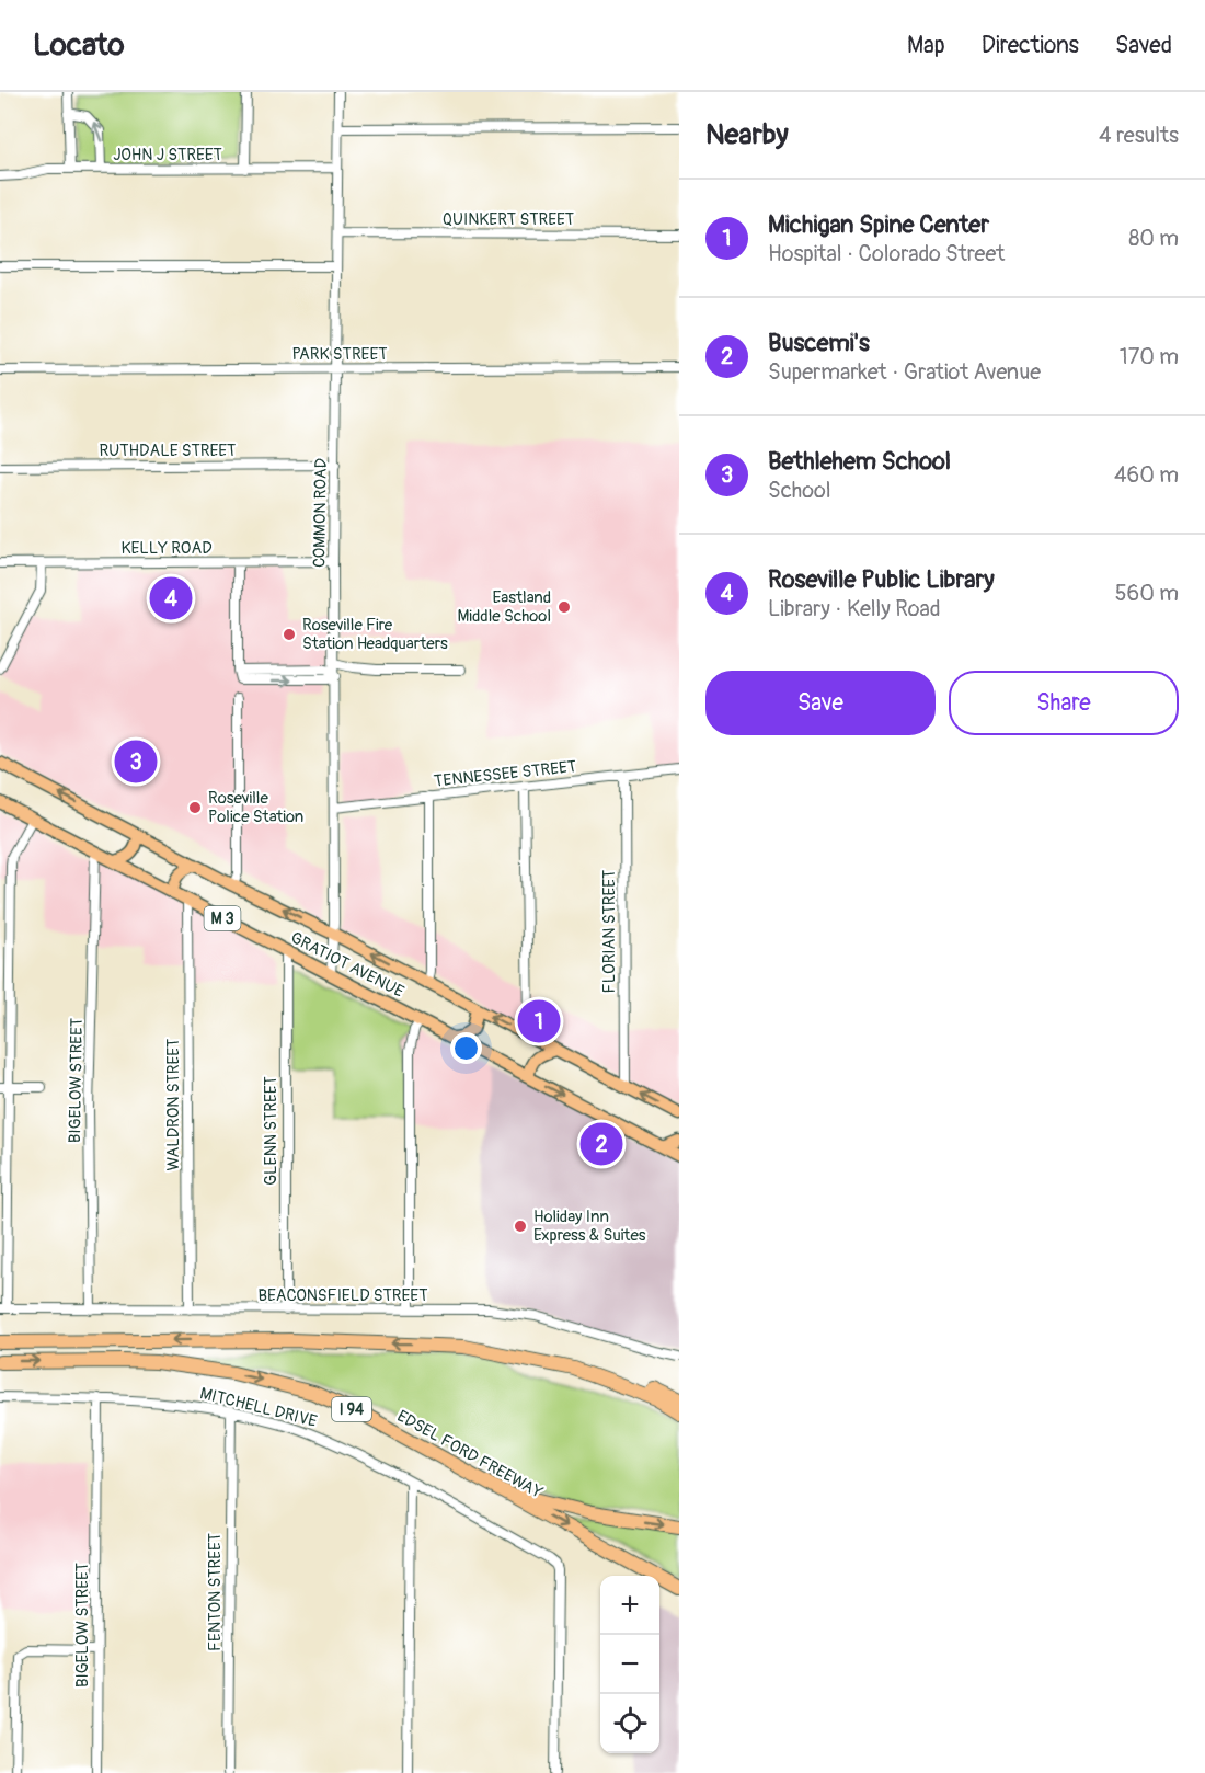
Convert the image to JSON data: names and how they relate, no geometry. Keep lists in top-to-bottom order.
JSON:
{
  "streets": {
    "highway": ["I 94", "EDSEL FORD FREEWAY"],
    "main road": ["M 3", "GRATIOT AVENUE"],
    "street": [
      "JOHN J STREET",
      "QUINKERT STREET",
      "PARK STREET",
      "RUTHDALE STREET",
      "COMMON ROAD",
      "KELLY ROAD",
      "TENNESSEE STREET",
      "FLORIAN STREET",
      "BIGELOW STREET",
      "WALDRON STREET",
      "GLENN STREET",
      "BEACONSFIELD STREET",
      "MITCHELL DRIVE",
      "FENTON STREET"
    ]
  },
  "crossings": [
    ["JOHN J STREET", "COMMON ROAD"],
    ["QUINKERT STREET", "COMMON ROAD"],
    ["PARK STREET", "COMMON ROAD"],
    ["RUTHDALE STREET", "COMMON ROAD"],
    ["COMMON ROAD", "KELLY ROAD"],
    ["COMMON ROAD", "TENNESSEE STREET"],
    ["COMMON ROAD", "GRATIOT AVENUE"],
    ["TENNESSEE STREET", "FLORIAN STREET"],
    ["FLORIAN STREET", "GRATIOT AVENUE"],
    ["GRATIOT AVENUE", "BIGELOW STREET"],
    ["GRATIOT AVENUE", "WALDRON STREET"],
    ["GRATIOT AVENUE", "GLENN STREET"],
    ["BIGELOW STREET", "BEACONSFIELD STREET"],
    ["BIGELOW STREET", "MITCHELL DRIVE"],
    ["WALDRON STREET", "BEACONSFIELD STREET"],
    ["GLENN STREET", "BEACONSFIELD STREET"],
    ["MITCHELL DRIVE", "FENTON STREET"]
  ],
  "places": [
    "Eastland Middle School",
    "Roseville Fire Station Headquarters",
    "Roseville Police Station",
    "Holiday Inn Express & Suites"
  ],
  "page": {
    "header": "Locato",
    "nav": ["Map", "Directions", "Saved"],
    "heading": ["Nearby", "4 results"],
    "list": [
      {
        "mark": "1",
        "name": "Michigan Spine Center",
        "note": "Hospital · Colorado Street",
        "value": "80 m"
      },
      {
        "mark": "2",
        "name": "Buscemi's",
        "note": "Supermarket · Gratiot Avenue",
        "value": "170 m"
      },
      {
        "mark": "3",
        "name": "Bethlehem School",
        "note": "School",
        "value": "460 m"
      },
      {
        "mark": "4",
        "name": "Roseville Public Library",
        "note": "Library · Kelly Road",
        "value": "560 m"
      }
    ],
    "pins": [
      "4",
      "3",
      "1",
      "2"
    ],
    "buttons": ["Save", "Share"],
    "map_buttons": ["+", "−"]
  }
}
